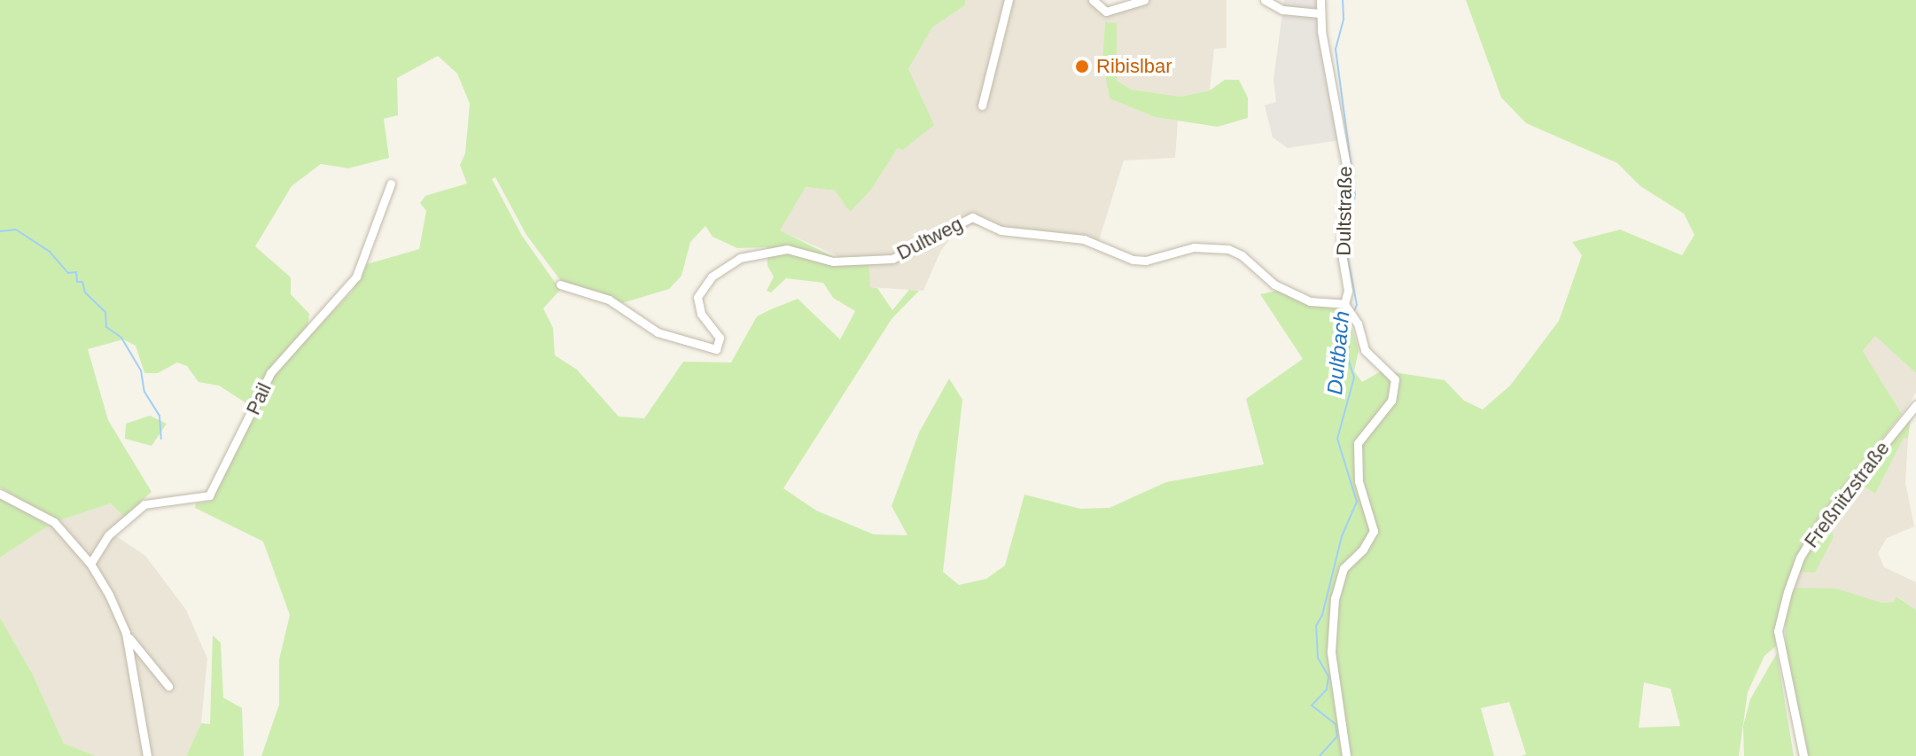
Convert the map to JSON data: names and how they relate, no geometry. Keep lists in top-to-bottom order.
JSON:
{
  "streets": {
    "street": [
      "Dultstraße",
      "Dultweg",
      "Pail",
      "Freßnitzstraße"
    ]
  },
  "crossings": [
    ["Dultstraße", "Dultweg"]
  ],
  "water": ["Dultbach"],
  "places": ["Ribislbar"]
}
